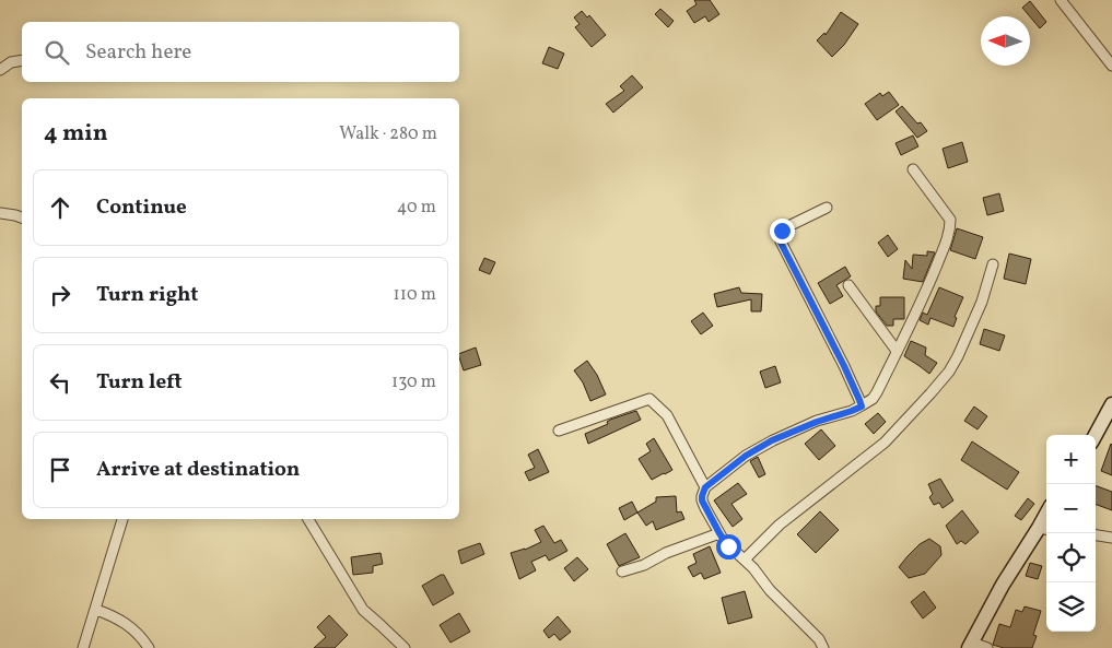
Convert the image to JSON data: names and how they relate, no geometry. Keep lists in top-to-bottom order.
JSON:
{
  "north": "left",
  "page": {
    "search": "Search here",
    "heading": ["4 min", "Walk · 280 m"],
    "list": [
      ["Continue", "40 m"],
      ["Turn right", "110 m"],
      ["Turn left", "130 m"],
      "Arrive at destination"
    ],
    "map_buttons": ["+", "−"]
  }
}
